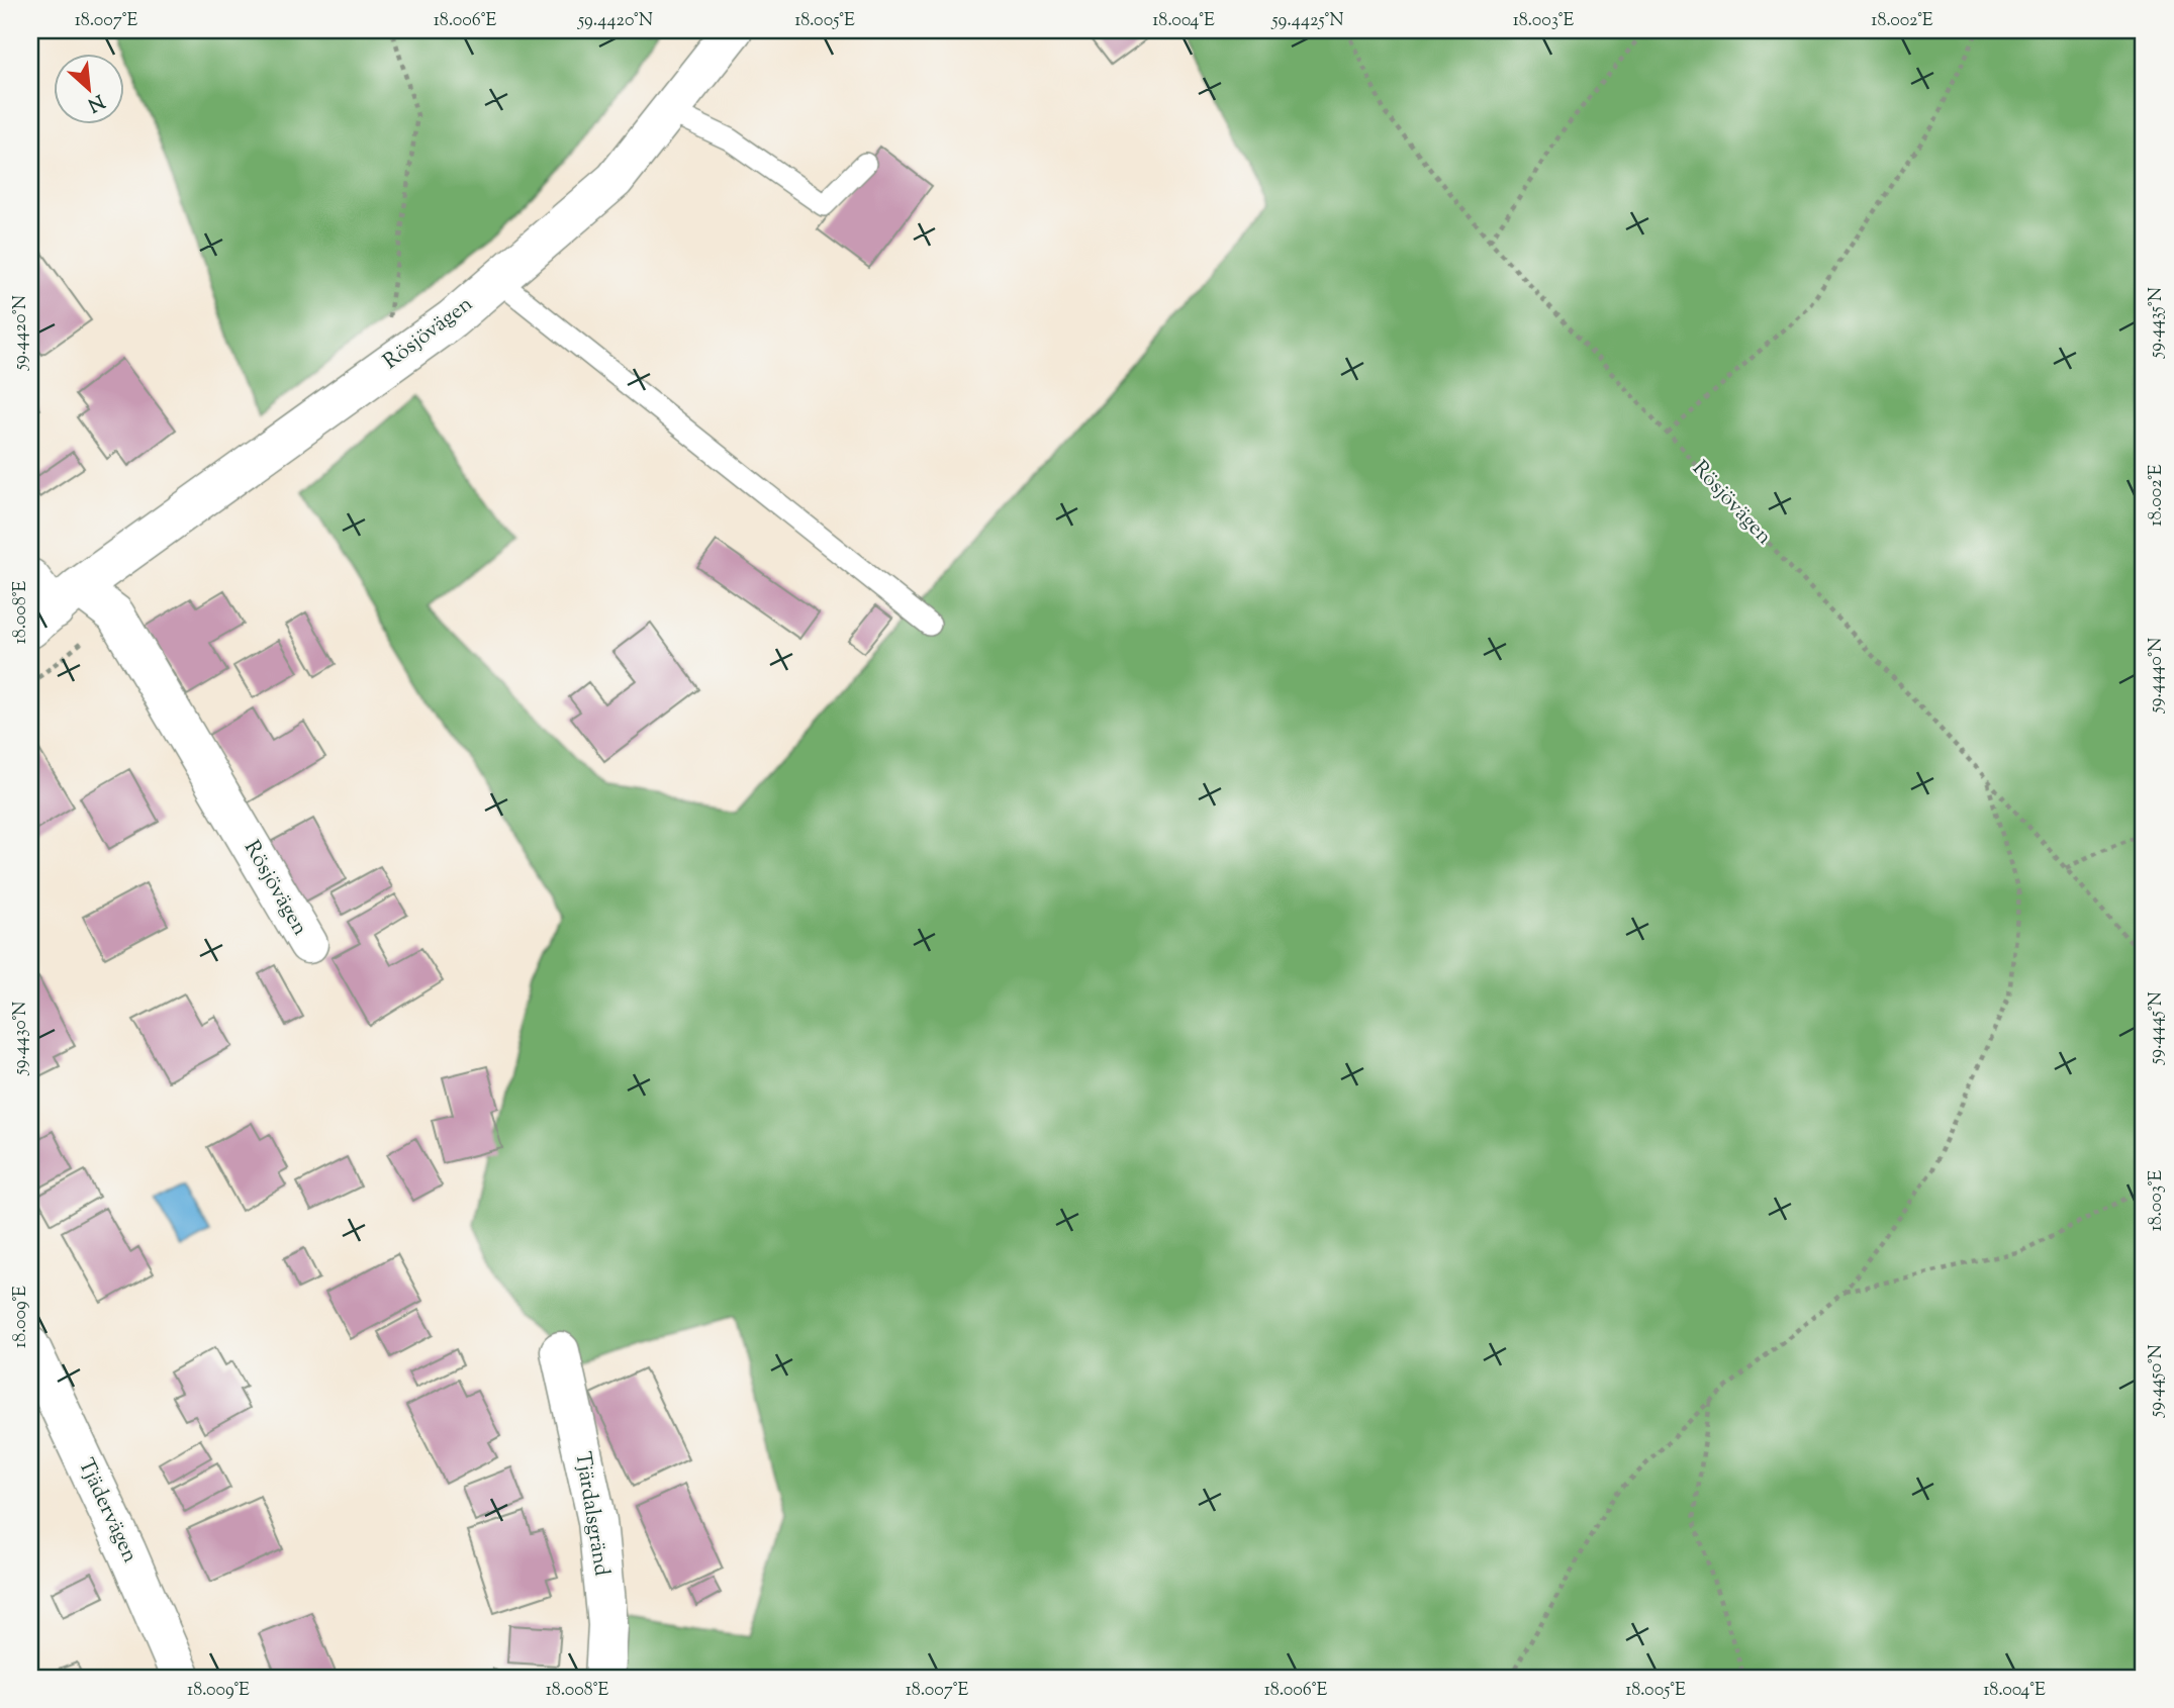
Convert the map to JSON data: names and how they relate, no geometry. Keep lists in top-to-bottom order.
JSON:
{
  "streets": {
    "street": ["Rösjövägen", "Tjädervägen", "Tjärdalsgränd"]
  },
  "north": "bottom right",
  "coordinates": [
    "18.007°E",
    "18.006°E",
    "59.4420°N",
    "18.005°E",
    "18.004°E",
    "59.4425°N",
    "18.003°E",
    "18.002°E",
    "59.4435°N",
    "18.008°E",
    "59.4440°N",
    "59.4445°N",
    "59.4430°N",
    "18.009°E",
    "59.4450°N"
  ]
}
